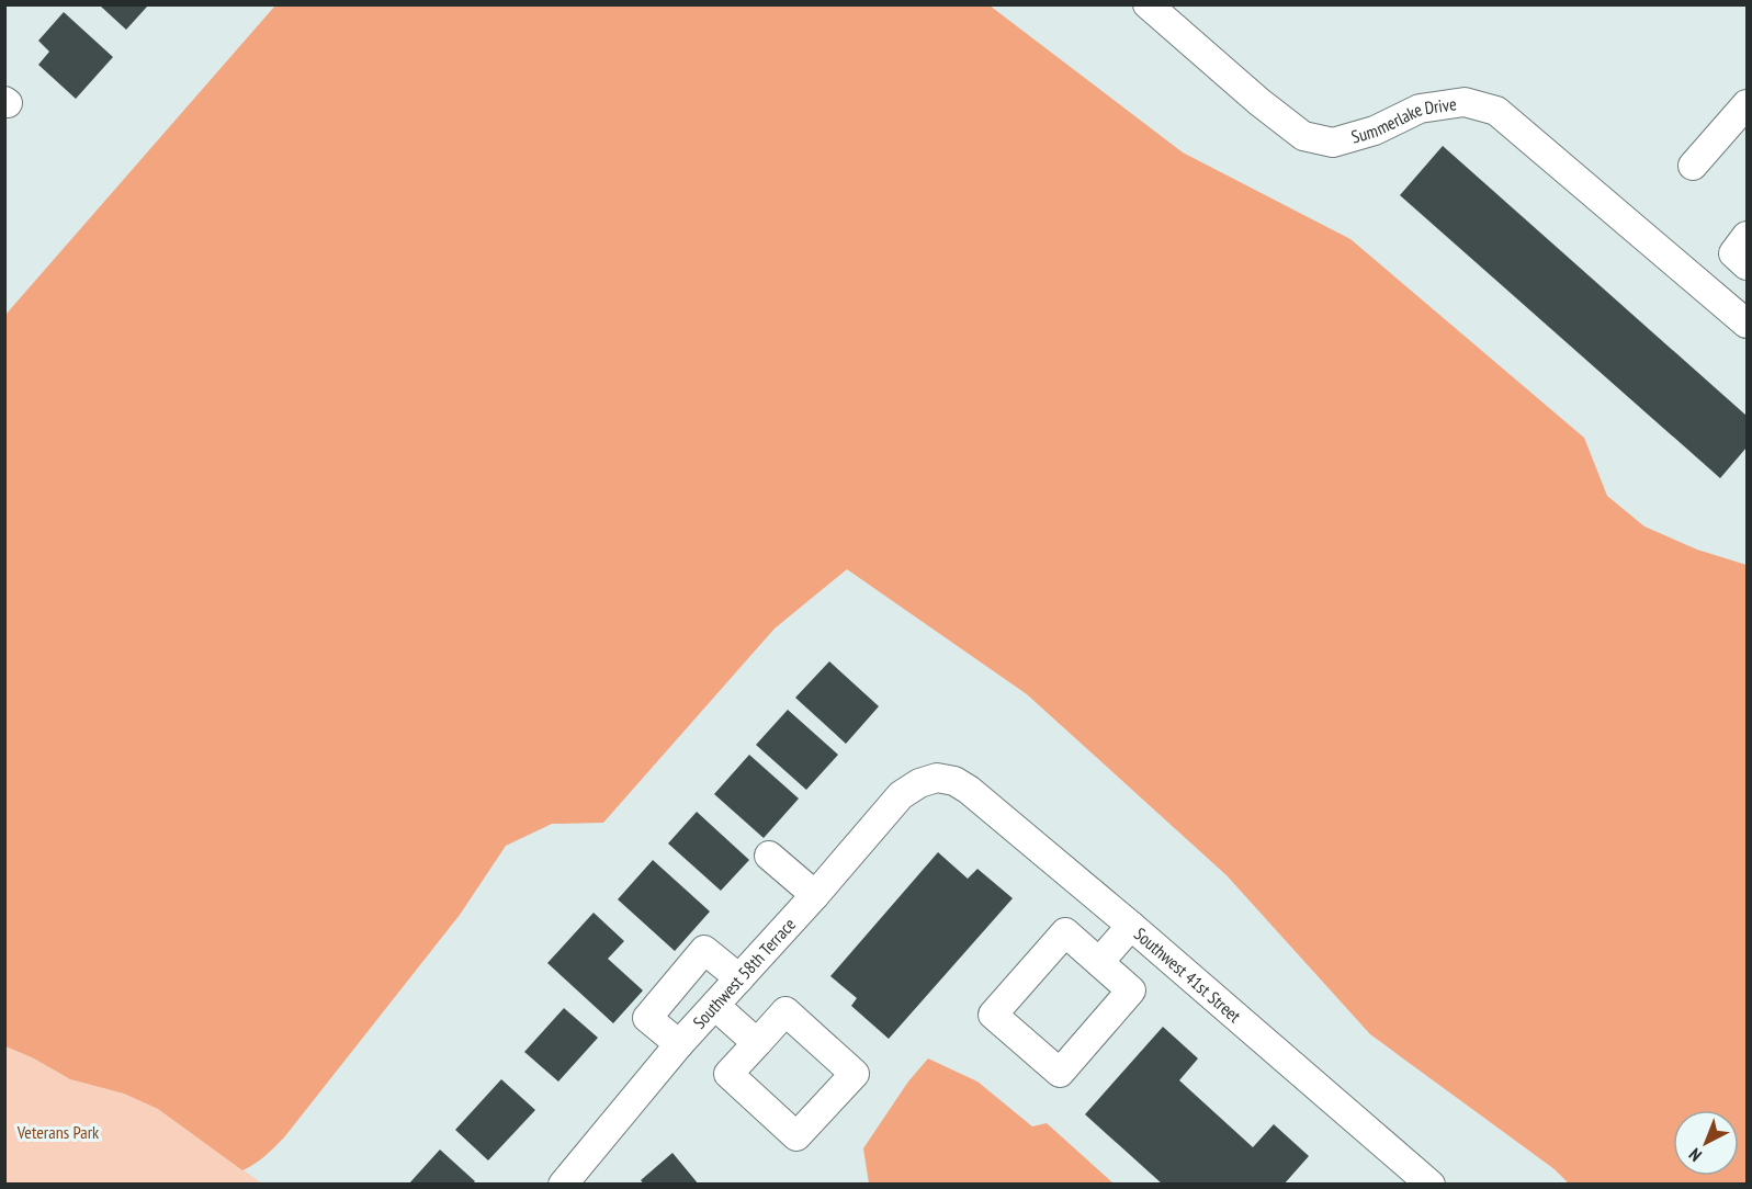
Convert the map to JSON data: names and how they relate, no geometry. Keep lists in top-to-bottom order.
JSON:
{
  "streets": {
    "street": ["Summerlake Drive", "Southwest 58th Terrace", "Southwest 41st Street"]
  },
  "crossings": [
    ["Southwest 58th Terrace", "Southwest 41st Street"]
  ],
  "parks": ["Veterans Park"],
  "north": "bottom left"
}
